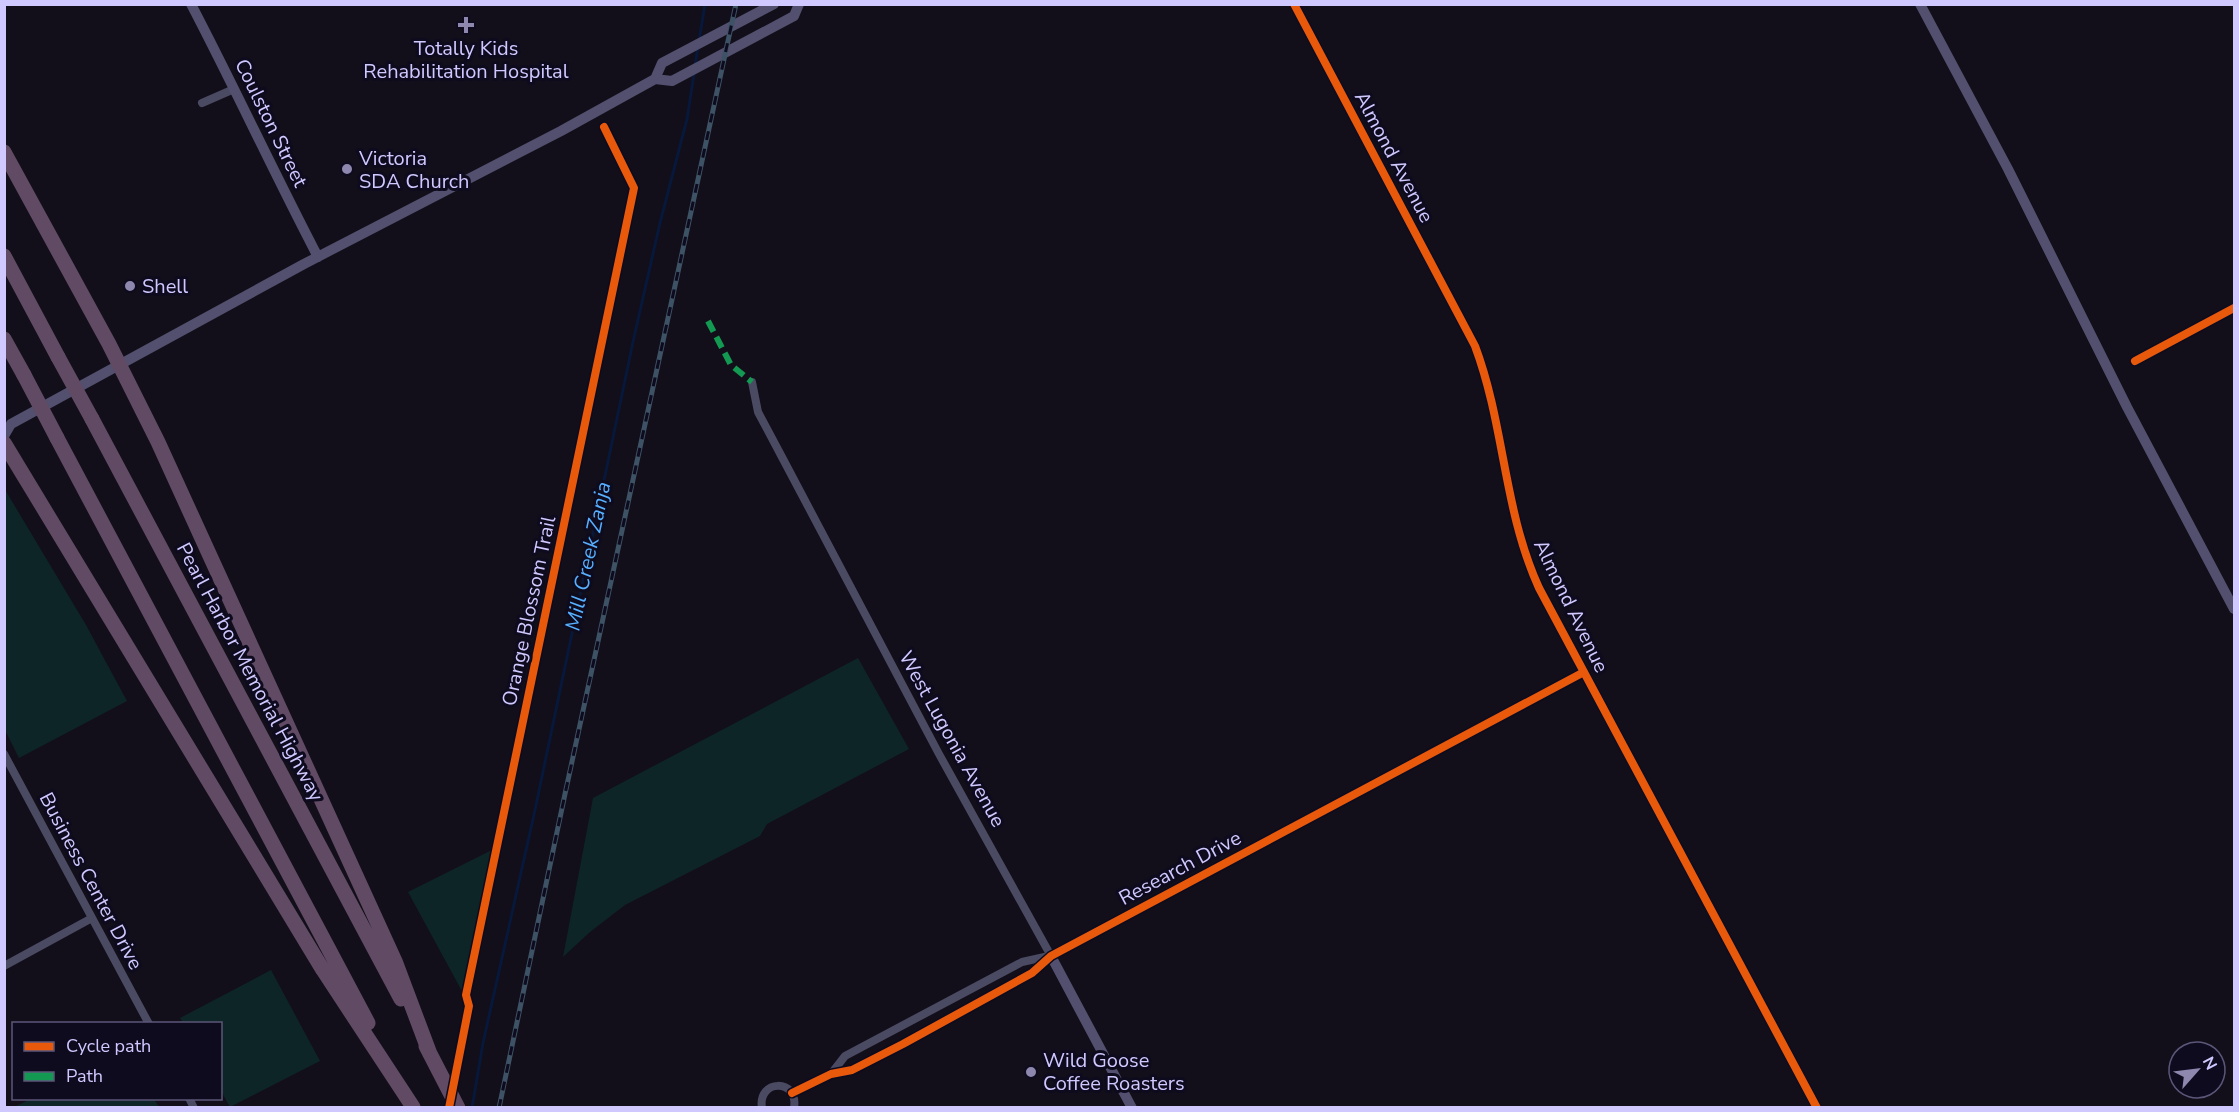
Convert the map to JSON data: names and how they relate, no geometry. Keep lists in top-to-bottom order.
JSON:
{
  "streets": {
    "highway": ["Pearl Harbor Memorial Highway"],
    "main road": ["Coulston Street", "Almond Avenue", "West Lugonia Avenue"],
    "street": ["Research Drive", "Business Center Drive"],
    "cycle path": ["Orange Blossom Trail"]
  },
  "crossings": [
    ["Almond Avenue", "Research Drive"],
    ["West Lugonia Avenue", "Research Drive"]
  ],
  "water": ["Mill Creek Zanja"],
  "places": {
    "health": ["Totally Kids Rehabilitation Hospital"],
    "other": ["Victoria SDA Church", "Shell", "Wild Goose Coffee Roasters"]
  },
  "legend": ["Cycle path", "Path"],
  "north": "top right"
}
